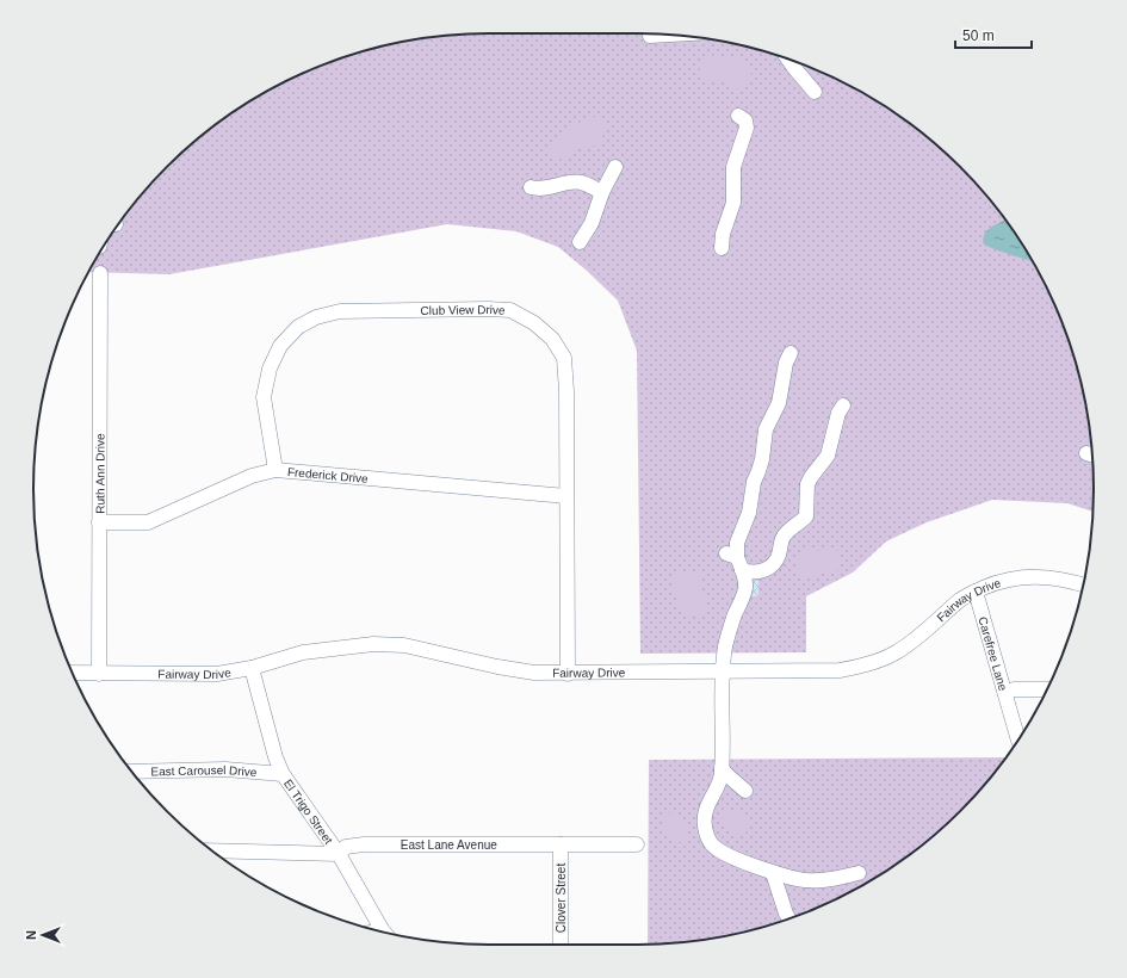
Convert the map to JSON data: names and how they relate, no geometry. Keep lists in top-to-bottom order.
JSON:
{
  "streets": {
    "street": [
      "Club View Drive",
      "Ruth Ann Drive",
      "Frederick Drive",
      "Fairway Drive",
      "Carefree Lane",
      "East Carousel Drive",
      "El Trigo Street",
      "East Lane Avenue",
      "Clover Street"
    ]
  },
  "crossings": [
    ["Club View Drive", "Frederick Drive"],
    ["Club View Drive", "Fairway Drive"],
    ["Ruth Ann Drive", "Frederick Drive"],
    ["Ruth Ann Drive", "Fairway Drive"],
    ["Fairway Drive", "Carefree Lane"],
    ["Fairway Drive", "El Trigo Street"],
    ["East Carousel Drive", "El Trigo Street"],
    ["El Trigo Street", "East Lane Avenue"],
    ["East Lane Avenue", "Clover Street"]
  ],
  "scale_bar": "50 m",
  "north": "left"
}
